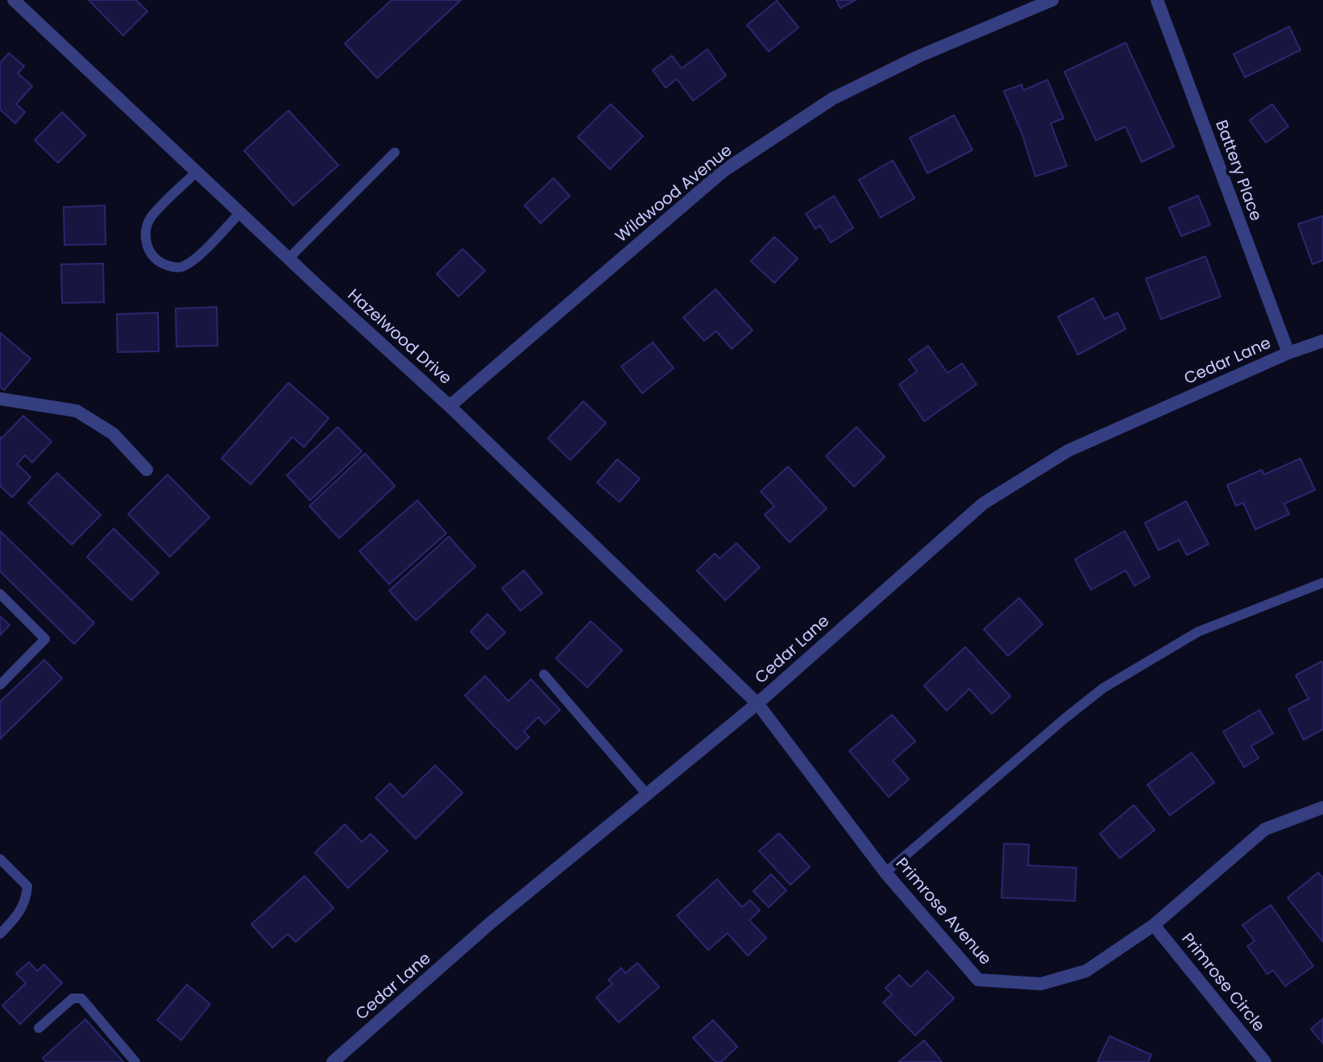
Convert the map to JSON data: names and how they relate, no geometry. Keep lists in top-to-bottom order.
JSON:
{
  "streets": {
    "street": [
      "Battery Place",
      "Wildwood Avenue",
      "Hazelwood Drive",
      "Cedar Lane",
      "Primrose Avenue",
      "Primrose Circle"
    ]
  },
  "crossings": [
    ["Battery Place", "Cedar Lane"],
    ["Wildwood Avenue", "Hazelwood Drive"],
    ["Hazelwood Drive", "Cedar Lane"],
    ["Hazelwood Drive", "Primrose Avenue"],
    ["Cedar Lane", "Primrose Avenue"],
    ["Primrose Avenue", "Primrose Circle"]
  ]
}
